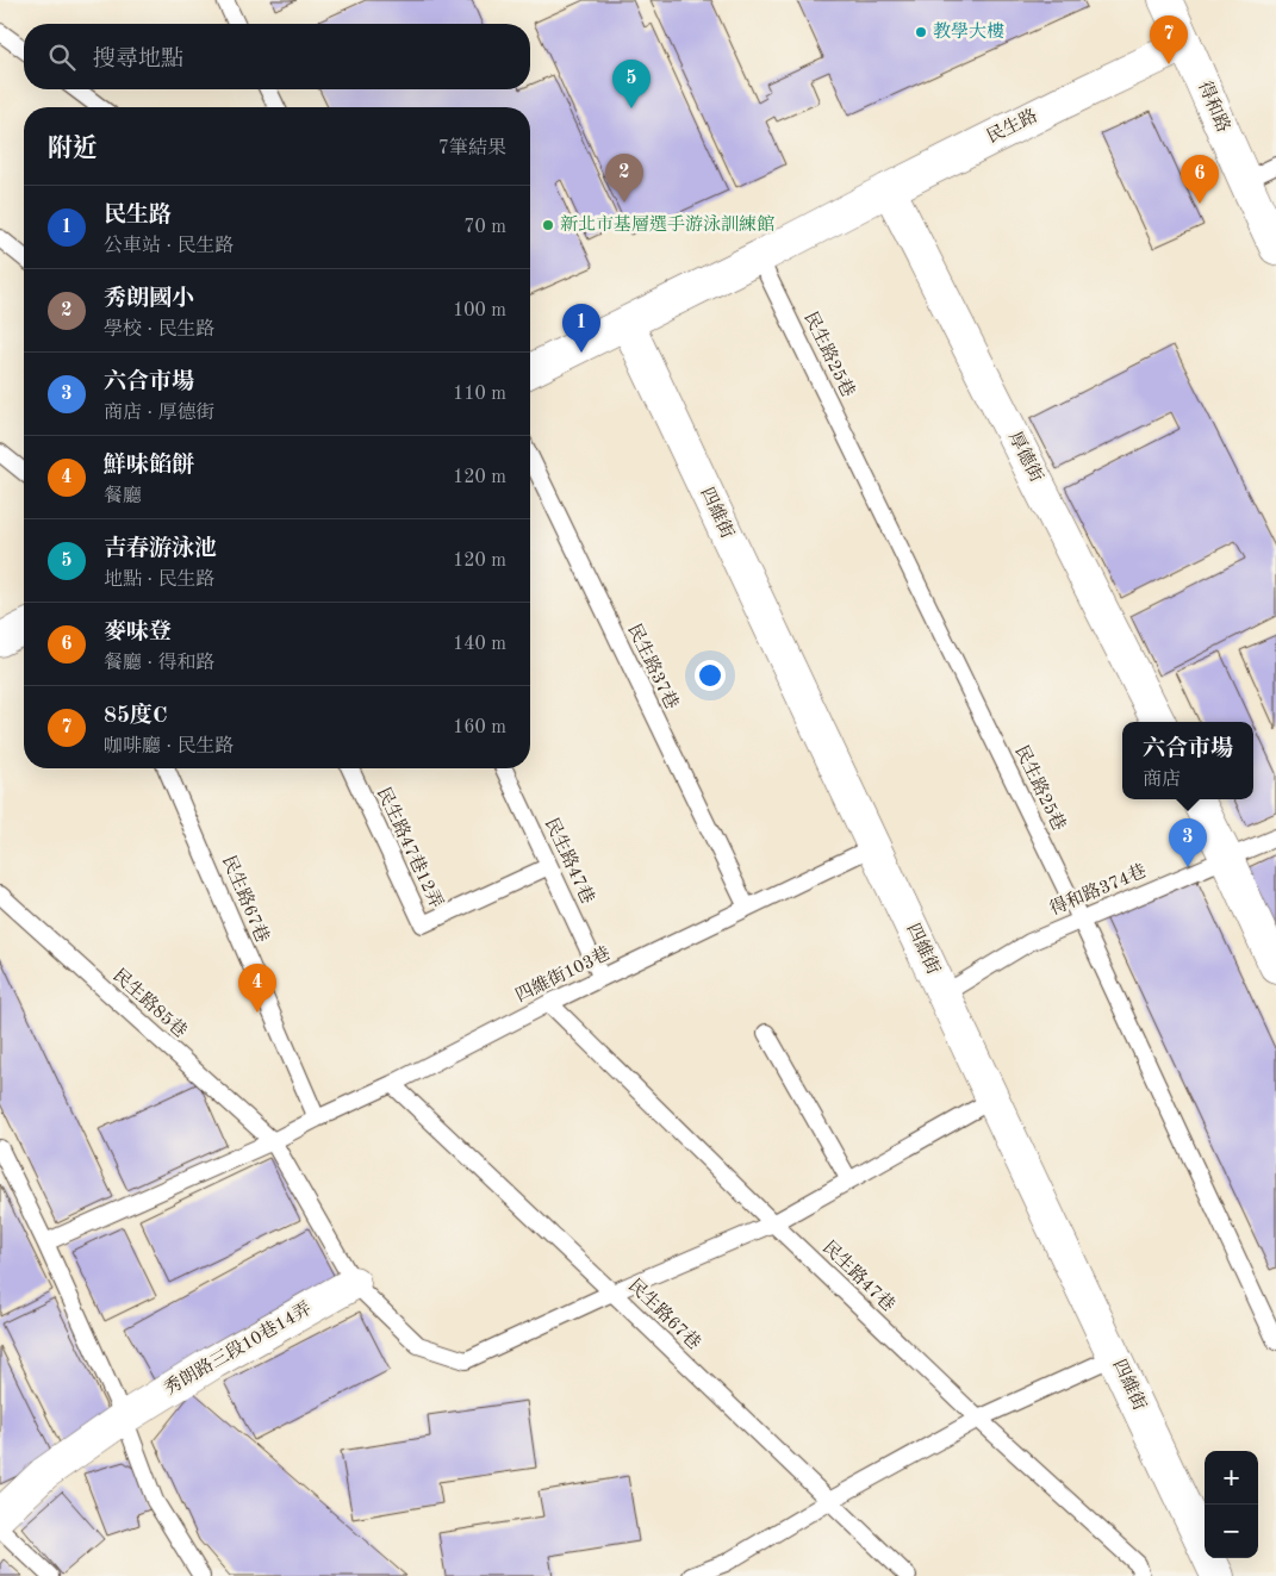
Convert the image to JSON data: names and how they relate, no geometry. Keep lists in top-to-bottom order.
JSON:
{
  "streets": {
    "street": [
      "得和路",
      "民生路",
      "厚德街",
      "四維街",
      "秀朗路三段10巷14弄"
    ],
    "lane": [
      "民生路25巷",
      "民生路37巷",
      "民生路47巷12弄",
      "民生路47巷",
      "得和路374巷",
      "民生路67巷",
      "四維街103巷",
      "民生路85巷"
    ]
  },
  "crossings": [
    ["得和路", "民生路"],
    ["民生路", "民生路25巷"],
    ["民生路", "厚德街"],
    ["民生路", "四維街"],
    ["民生路25巷", "得和路374巷"],
    ["四維街", "得和路374巷"],
    ["四維街", "四維街103巷"],
    ["四維街", "民生路85巷"],
    ["民生路37巷", "四維街103巷"],
    ["民生路47巷12弄", "民生路47巷"],
    ["民生路47巷", "四維街103巷"],
    ["民生路47巷", "民生路85巷"],
    ["民生路67巷", "四維街103巷"],
    ["民生路67巷", "民生路85巷"],
    ["四維街103巷", "民生路85巷"],
    ["民生路85巷", "秀朗路三段10巷14弄"]
  ],
  "places": ["教學大樓", "新北市基層選手游泳訓練館"],
  "page": {
    "pins": [
      "7",
      "5",
      "2",
      "6",
      "1",
      "3",
      "4"
    ],
    "search": "搜尋地點",
    "heading": ["附近", "7筆結果"],
    "list": [
      {
        "mark": "1",
        "name": "民生路",
        "note": "公車站 · 民生路",
        "value": "70 m"
      },
      {
        "mark": "2",
        "name": "秀朗國小",
        "note": "學校 · 民生路",
        "value": "100 m"
      },
      {
        "mark": "3",
        "name": "六合市場",
        "note": "商店 · 厚德街",
        "value": "110 m"
      },
      {
        "mark": "4",
        "name": "鮮味餡餅",
        "note": "餐廳",
        "value": "120 m"
      },
      {
        "mark": "5",
        "name": "吉春游泳池",
        "note": "地點 · 民生路",
        "value": "120 m"
      },
      {
        "mark": "6",
        "name": "麥味登",
        "note": "餐廳 · 得和路",
        "value": "140 m"
      },
      {
        "mark": "7",
        "name": "85度C",
        "note": "咖啡廳 · 民生路",
        "value": "160 m"
      }
    ],
    "popup": ["六合市場", "商店"],
    "map_buttons": ["+", "−"]
  }
}
